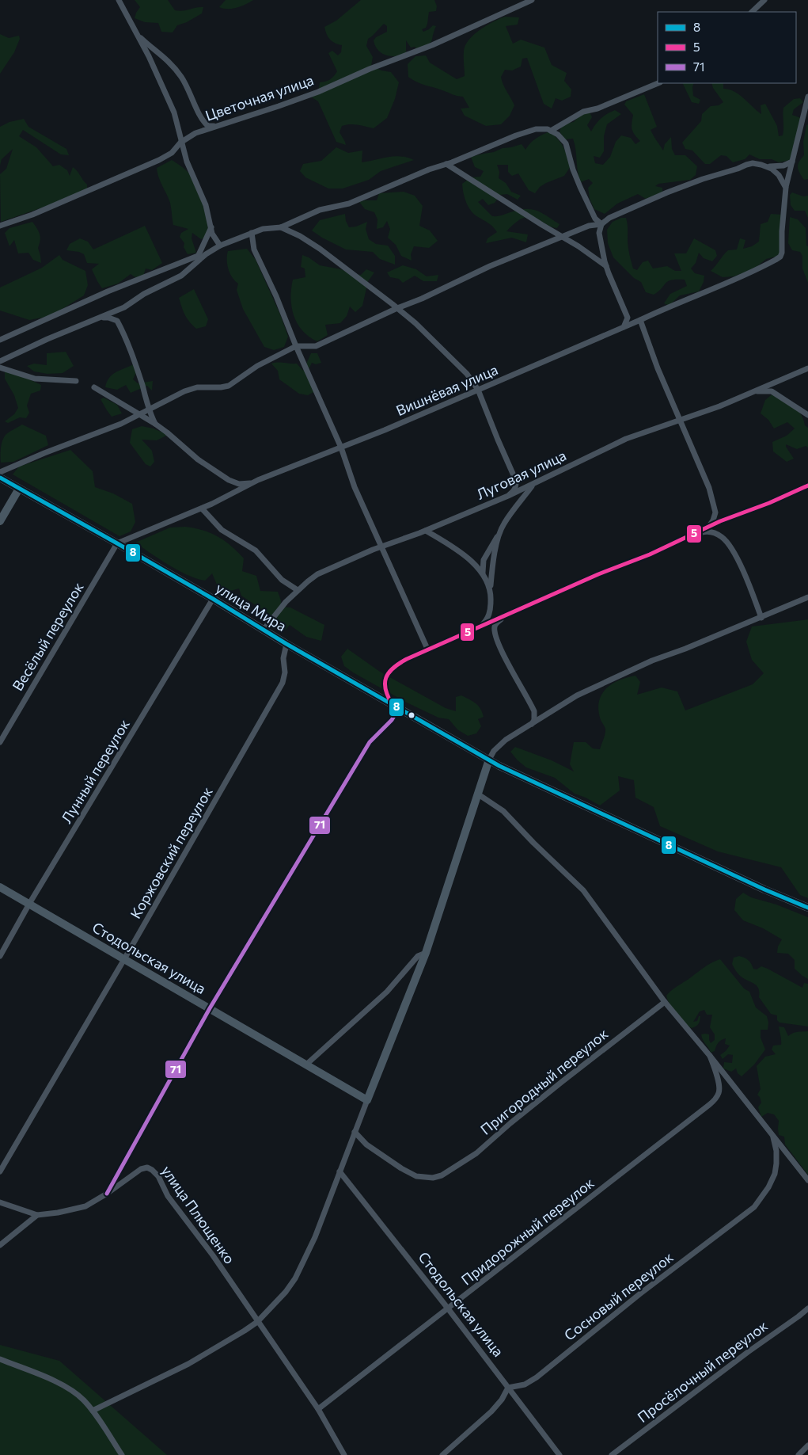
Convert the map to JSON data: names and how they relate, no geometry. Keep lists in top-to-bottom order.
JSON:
{
  "streets": {
    "street": [
      "Цветочная улица",
      "Вишнёвая улица",
      "Луговая улица",
      "улица Мира",
      "Весёлый переулок",
      "Лунный переулок",
      "Коржовский переулок",
      "Стодольская улица",
      "Пригородный переулок",
      "улица Плющенко",
      "Придорожный переулок",
      "Сосновый переулок",
      "Просёлочный переулок"
    ]
  },
  "crossings": [
    ["Вишнёвая улица", "улица Мира"],
    ["Вишнёвая улица", "Весёлый переулок"],
    ["Луговая улица", "улица Мира"],
    ["улица Мира", "Весёлый переулок"],
    ["улица Мира", "Лунный переулок"],
    ["улица Мира", "Коржовский переулок"],
    ["Лунный переулок", "Стодольская улица"],
    ["Коржовский переулок", "Стодольская улица"],
    ["Стодольская улица", "Придорожный переулок"],
    ["Стодольская улица", "Сосновый переулок"],
    ["улица Плющенко", "Придорожный переулок"]
  ],
  "lines": ["transit line 8", "transit line 5", "transit line 71"],
  "legend": ["8", "5", "71"]
}
